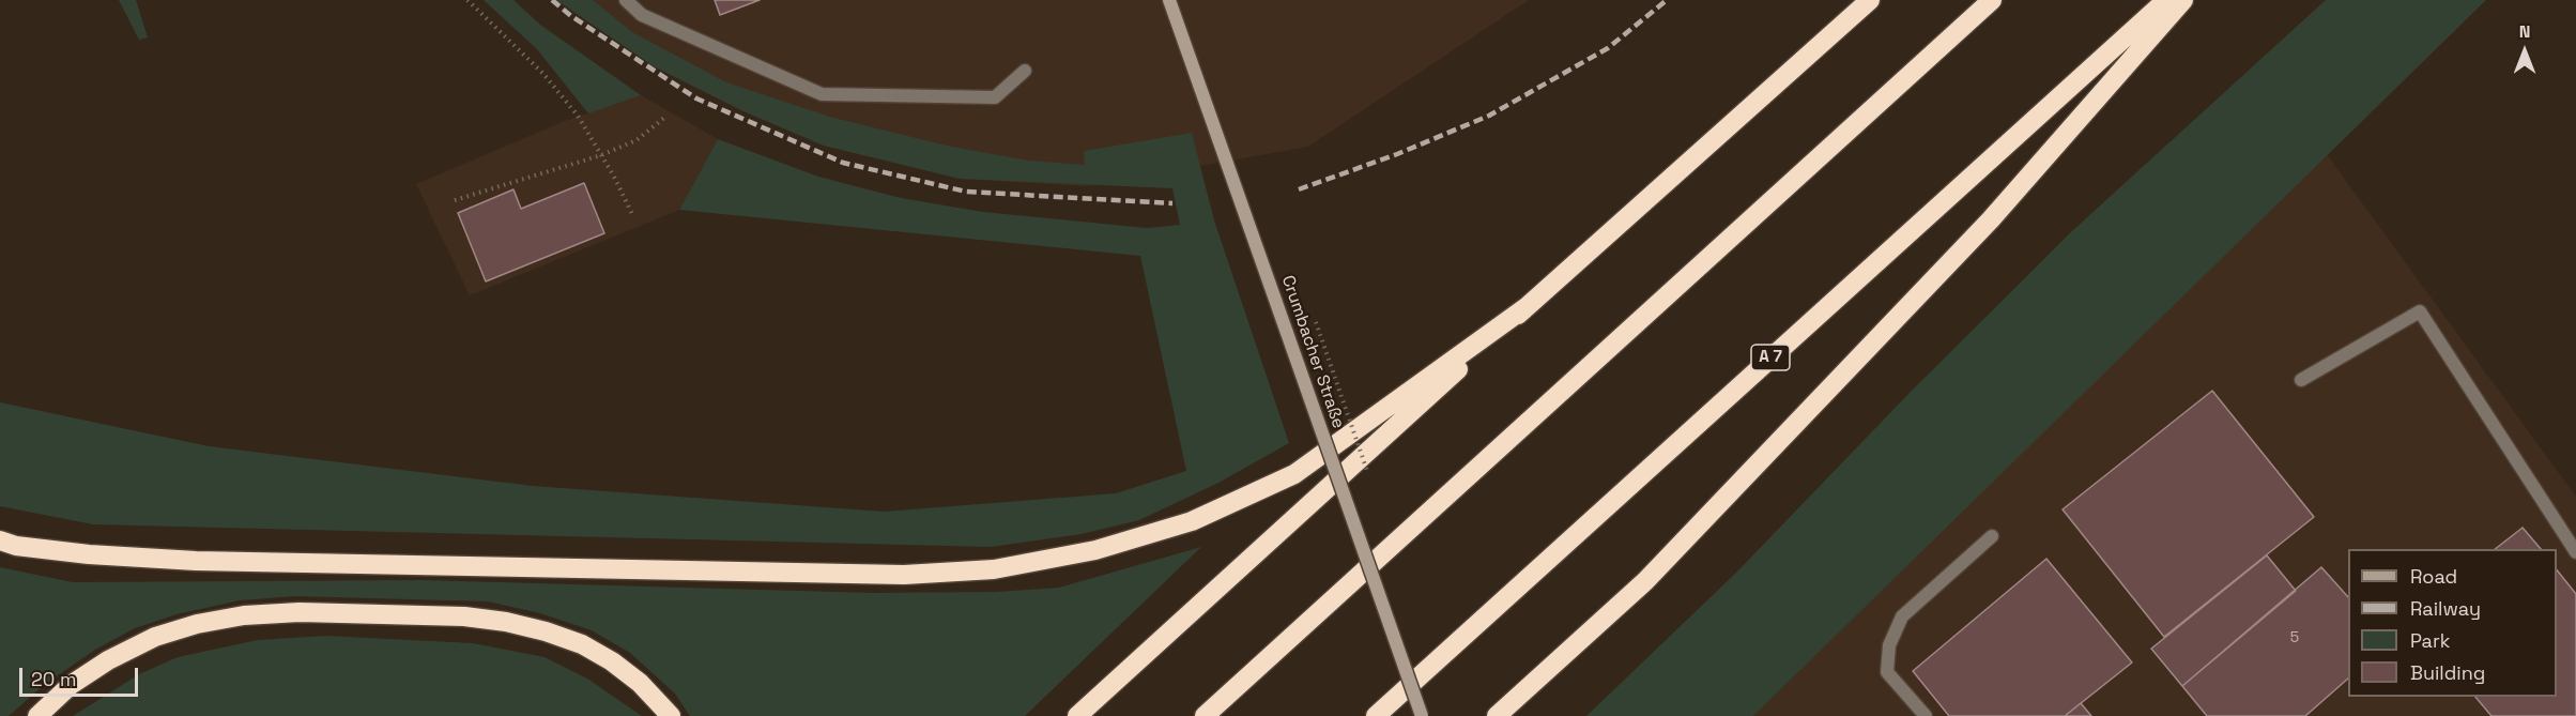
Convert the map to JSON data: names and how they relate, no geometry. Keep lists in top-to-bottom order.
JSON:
{
  "streets": {
    "highway": ["A 7"],
    "main road": ["Crumbacher Straße"]
  },
  "house_numbers": ["5"],
  "legend": [
    "Road",
    "Railway",
    "Park",
    "Building"
  ],
  "scale_bar": "20 m",
  "north": "top"
}
